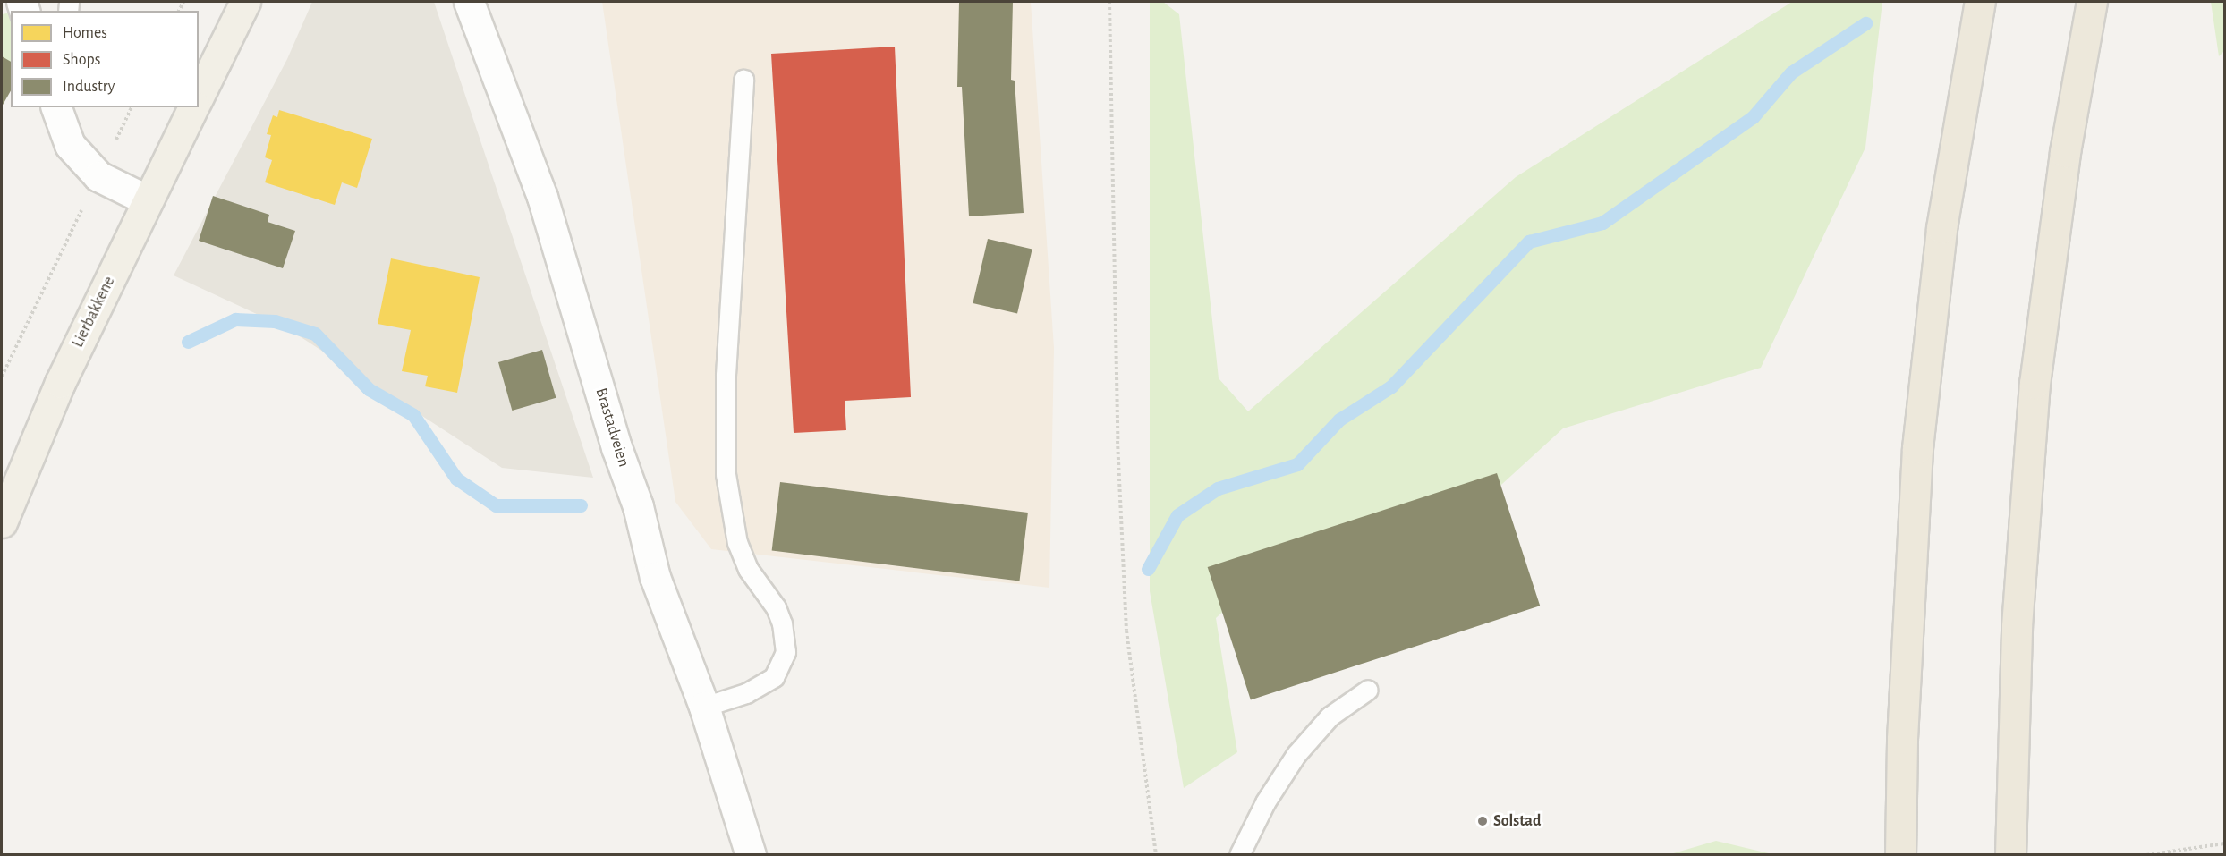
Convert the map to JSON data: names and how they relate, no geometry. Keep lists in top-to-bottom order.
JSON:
{
  "streets": {
    "main road": ["Lierbakkene"],
    "street": ["Brastadveien"]
  },
  "places": ["Solstad"],
  "legend": ["Homes", "Shops", "Industry"]
}
